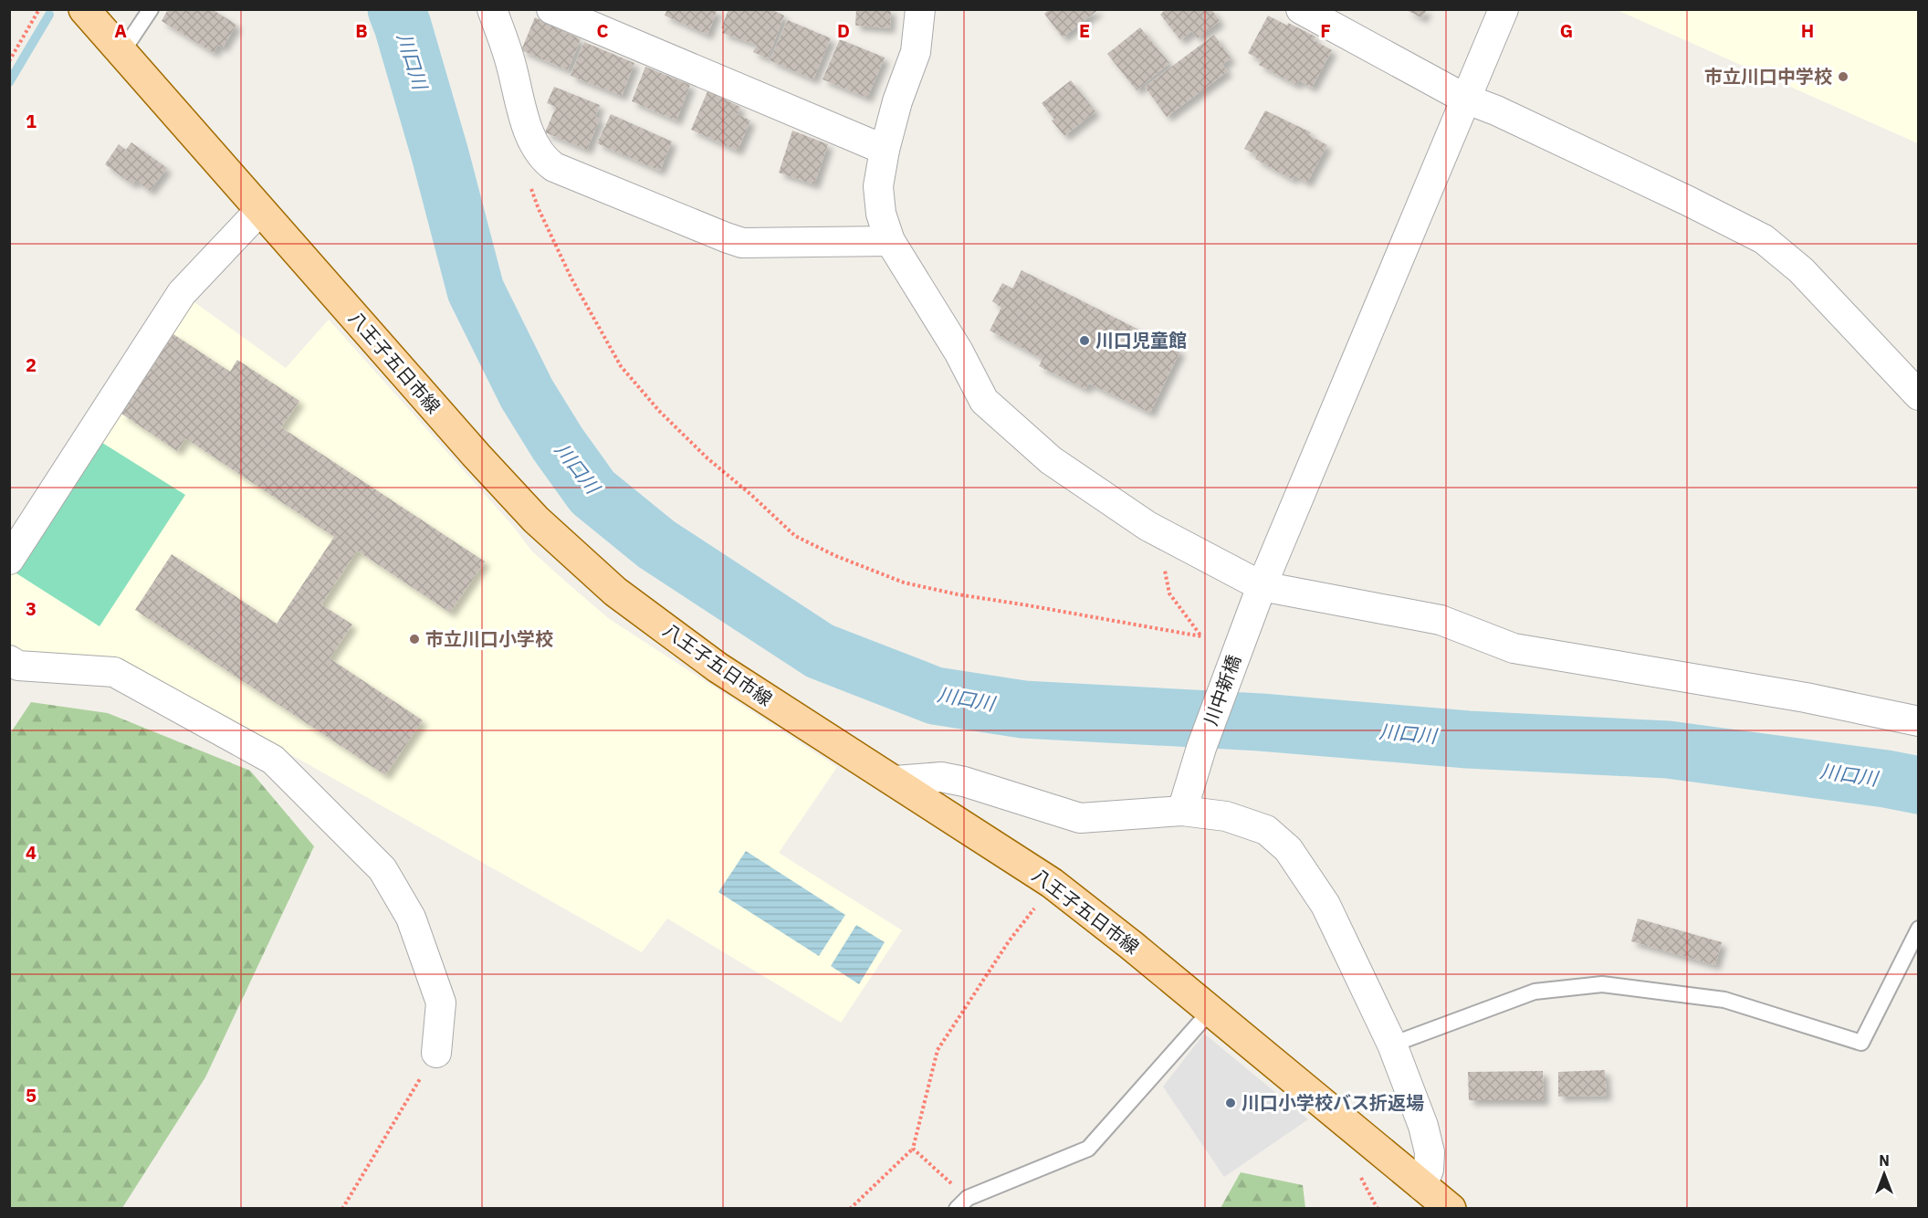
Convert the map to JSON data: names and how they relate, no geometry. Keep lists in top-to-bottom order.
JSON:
{
  "streets": {
    "main road": ["八王子五日市線"],
    "street": ["川中新橋"]
  },
  "water": ["川口川"],
  "places": [
    "市立川口中学校",
    "川口児童館",
    "市立川口小学校",
    "川口小学校バス折返場"
  ],
  "north": "top",
  "grid": {
    "columns": [
      "A",
      "B",
      "C",
      "D",
      "E",
      "F",
      "G",
      "H"
    ],
    "rows": [
      "1",
      "2",
      "3",
      "4",
      "5"
    ]
  }
}
